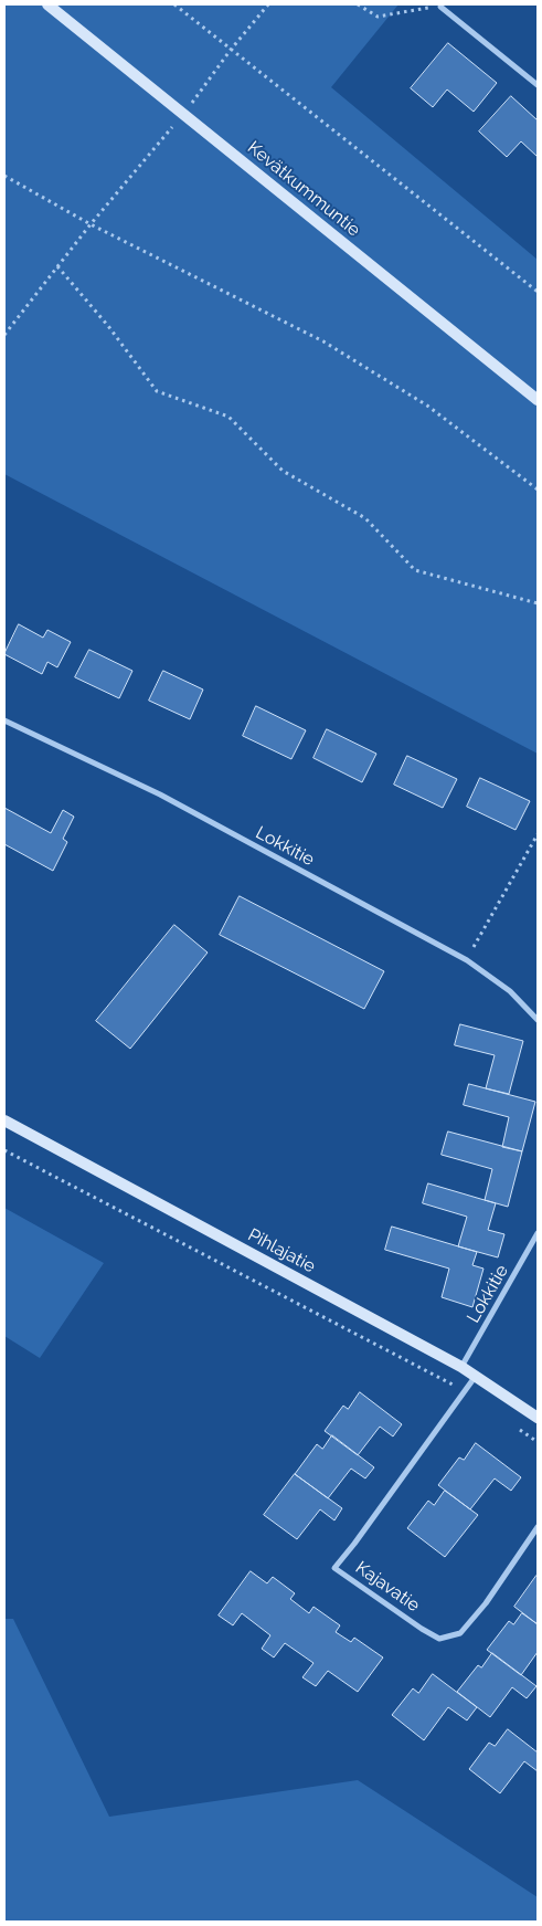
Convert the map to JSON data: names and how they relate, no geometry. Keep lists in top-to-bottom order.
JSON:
{
  "streets": {
    "street": [
      "Kevätkummuntie",
      "Lokkitie",
      "Pihlajatie",
      "Kajavatie"
    ]
  },
  "crossings": [
    ["Lokkitie", "Pihlajatie"],
    ["Pihlajatie", "Kajavatie"]
  ]
}
